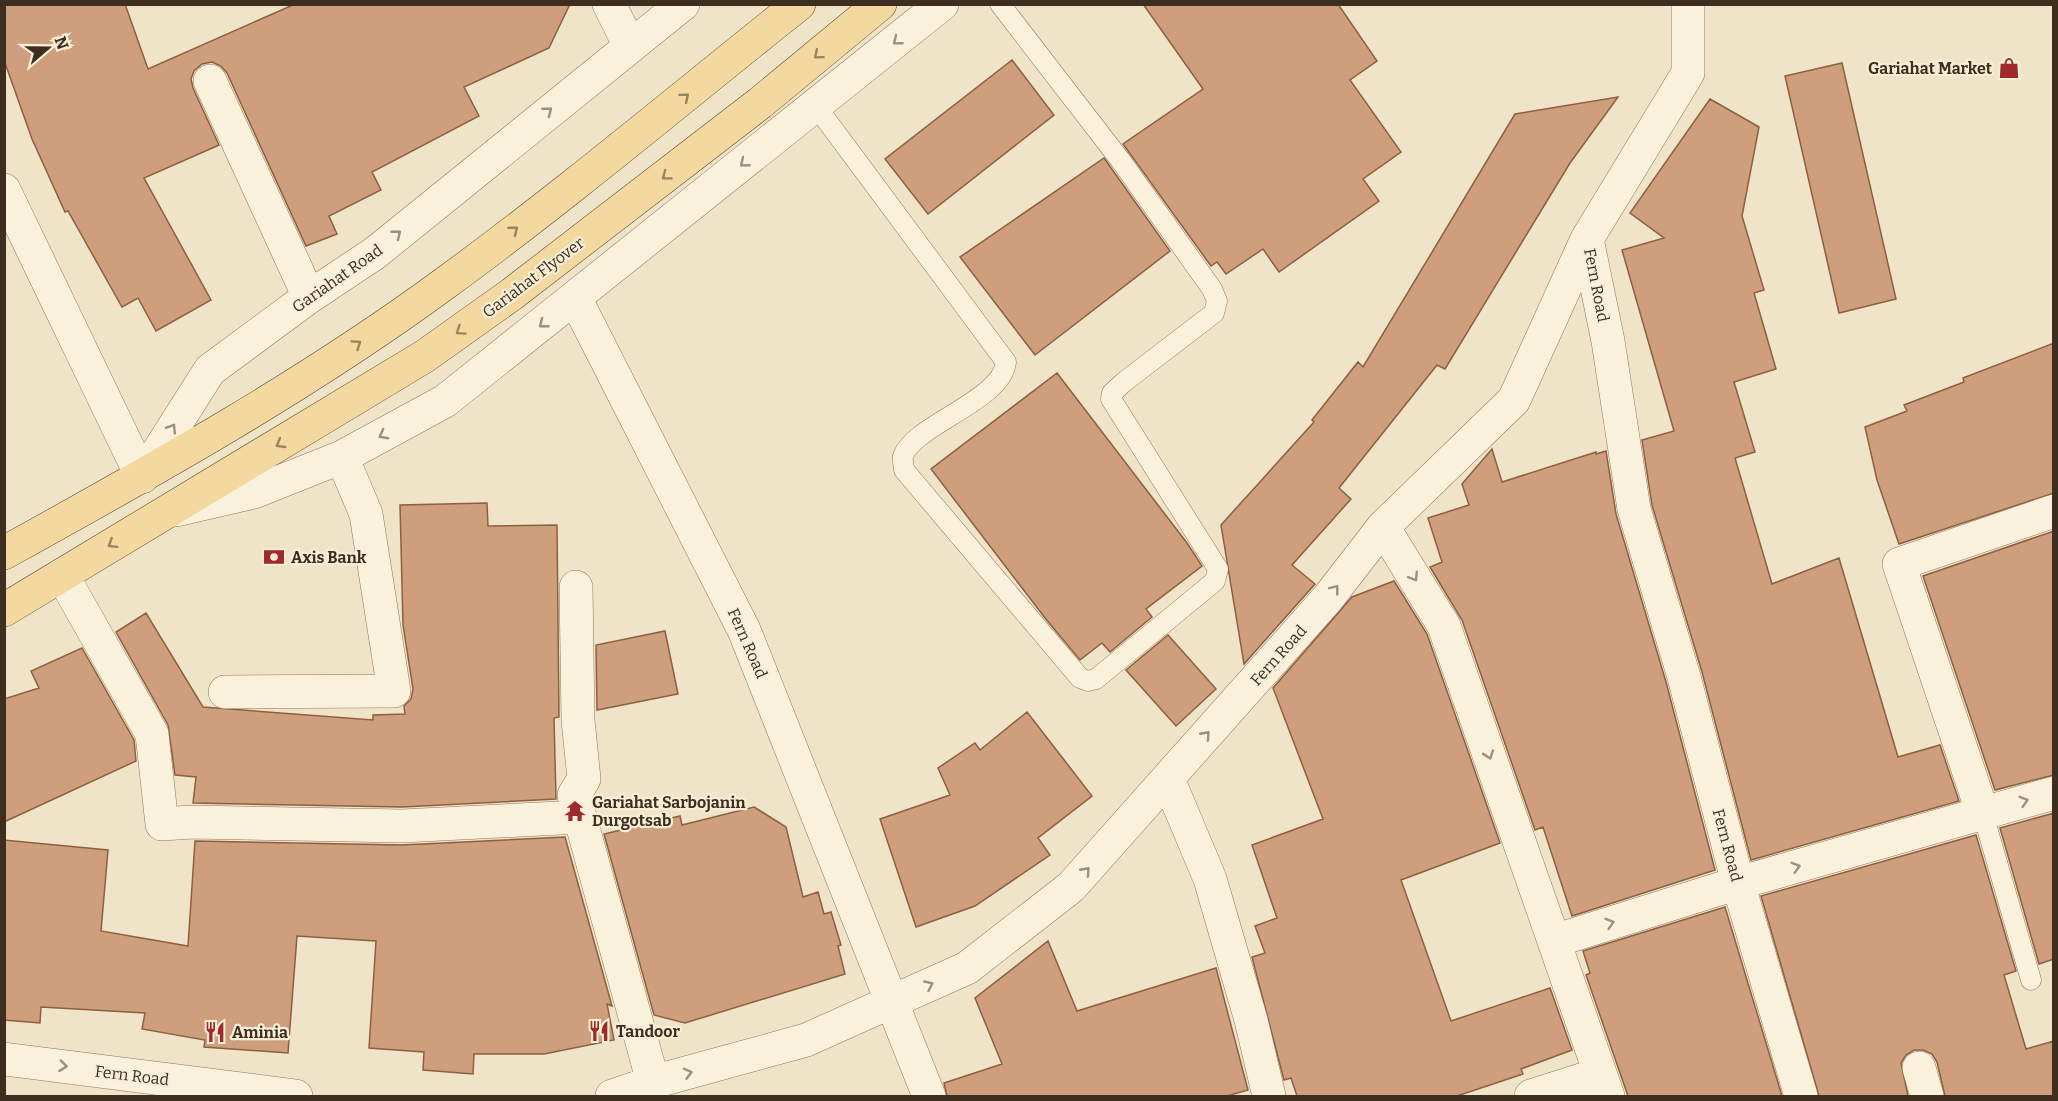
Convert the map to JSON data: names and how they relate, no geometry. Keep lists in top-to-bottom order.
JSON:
{
  "streets": {
    "main road": ["Gariahat Flyover", "Gariahat Road"],
    "street": ["Fern Road"]
  },
  "places": {
    "shop": ["Gariahat Market"],
    "bank": ["Axis Bank"],
    "temple": ["Gariahat Sarbojanin Durgotsab"],
    "restaurant": ["Tandoor", "Aminia"]
  },
  "north": "right"
}
